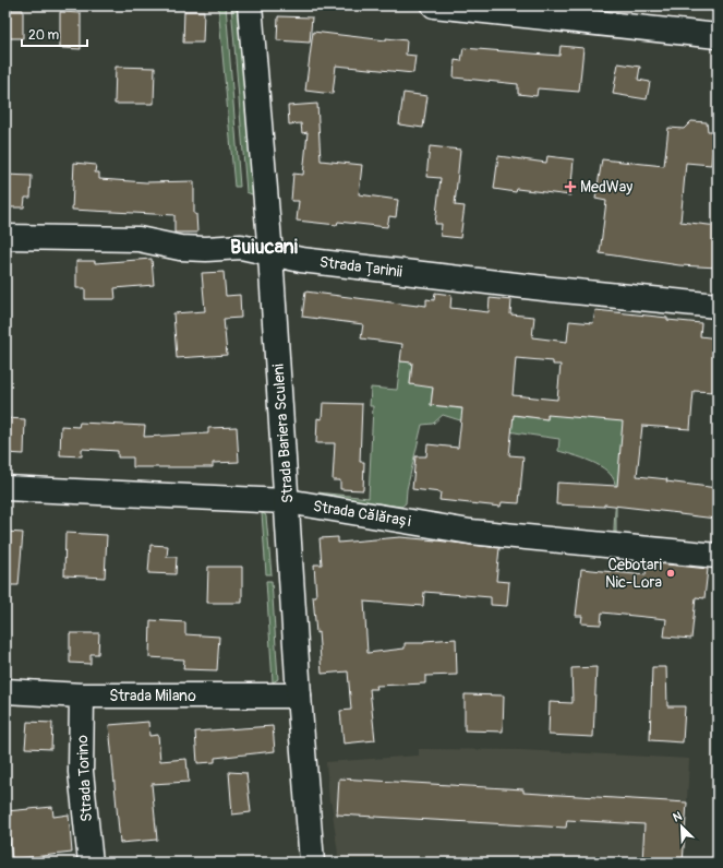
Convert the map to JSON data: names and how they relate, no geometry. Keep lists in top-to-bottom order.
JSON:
{
  "streets": {
    "street": [
      "Strada Țarinii",
      "Strada Bariera Sculeni",
      "Strada Călărași",
      "Strada Milano",
      "Strada Torino"
    ]
  },
  "crossings": [
    ["Strada Țarinii", "Strada Bariera Sculeni"],
    ["Strada Bariera Sculeni", "Strada Călărași"],
    ["Strada Bariera Sculeni", "Strada Milano"],
    ["Strada Milano", "Strada Torino"]
  ],
  "districts": ["Buiucani"],
  "places": {
    "health": ["MedWay"],
    "other": ["Cebotari Nic-Lora"]
  },
  "scale_bar": "20 m",
  "north": "top left"
}
